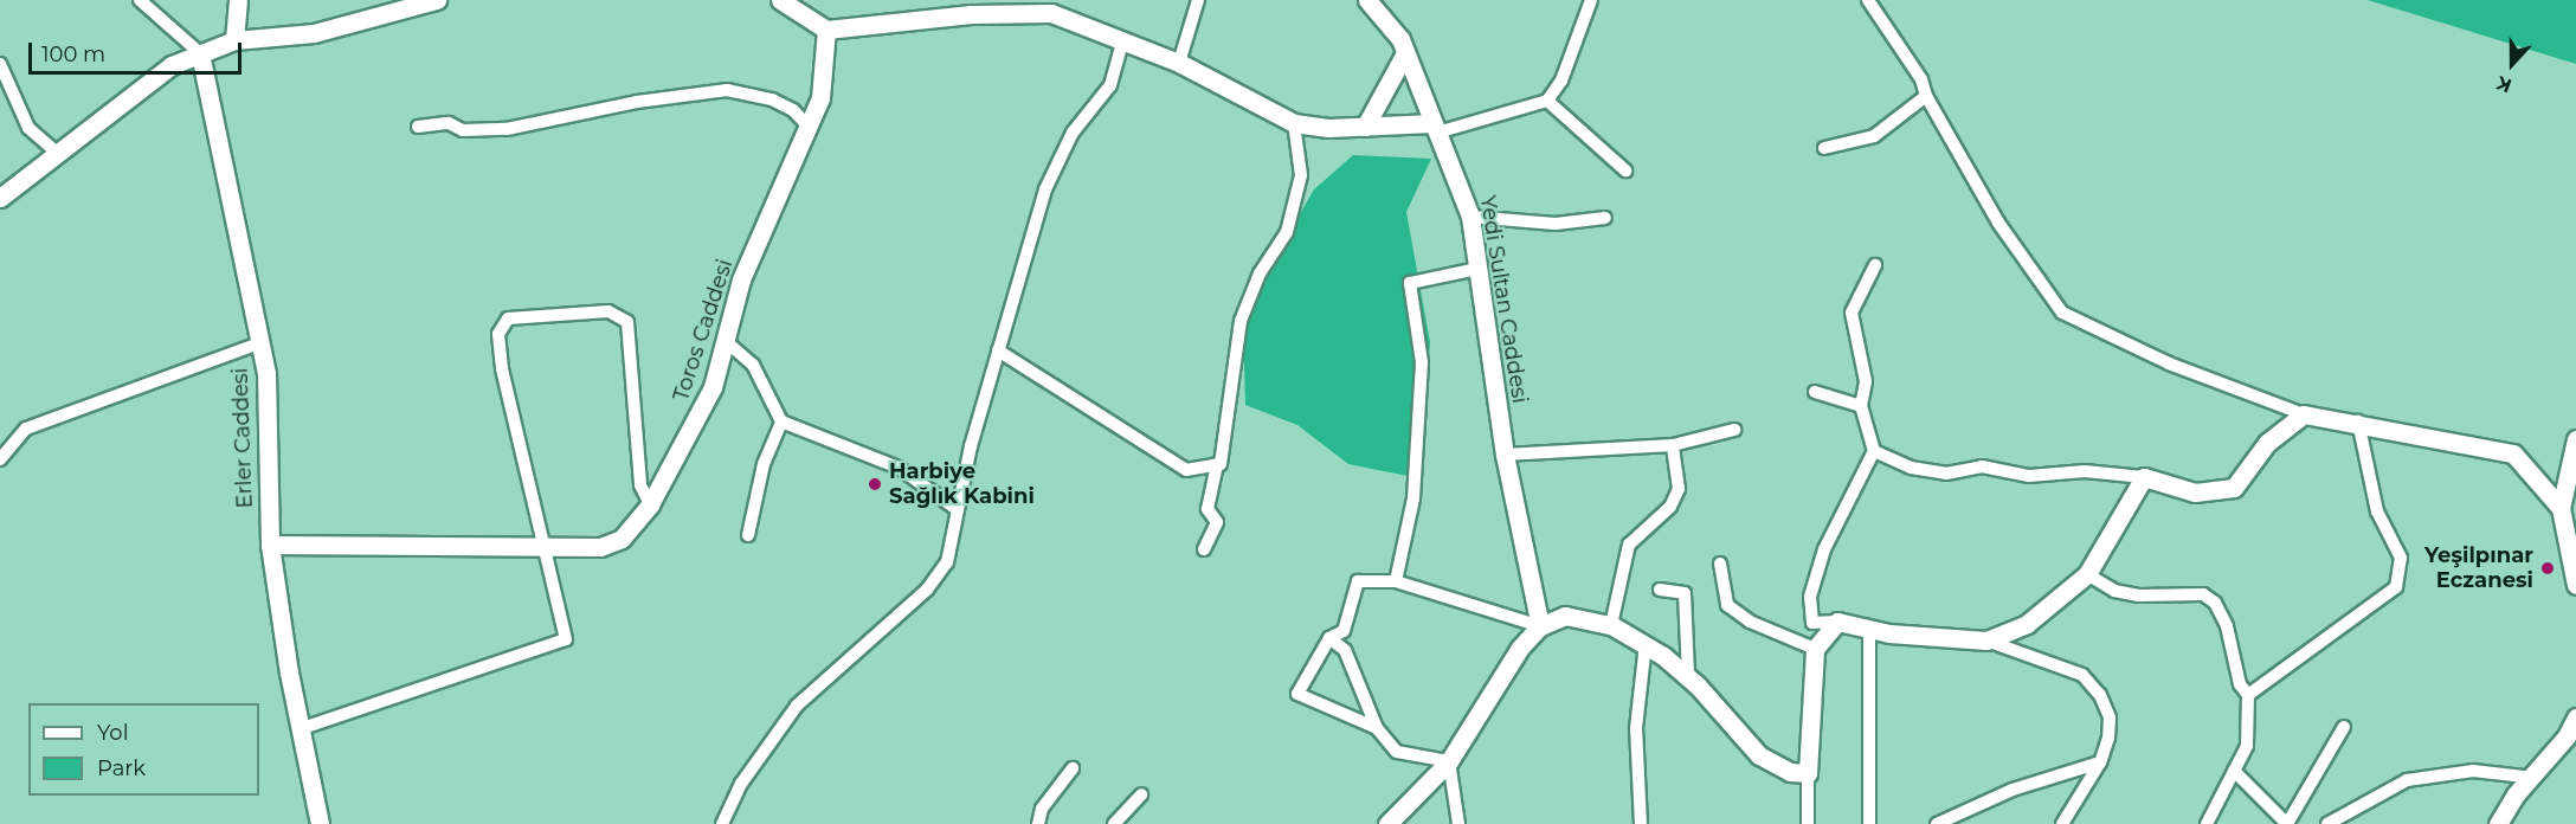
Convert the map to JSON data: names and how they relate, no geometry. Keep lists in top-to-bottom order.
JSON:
{
  "streets": {
    "street": ["Yedi Sultan Caddesi", "Toros Caddesi", "Erler Caddesi"]
  },
  "crossings": [
    ["Toros Caddesi", "Erler Caddesi"]
  ],
  "places": ["Harbiye Sağlık Kabini", "Yeşilpınar Eczanesi"],
  "legend": ["Yol", "Park"],
  "scale_bar": "100 m",
  "north": "bottom"
}
